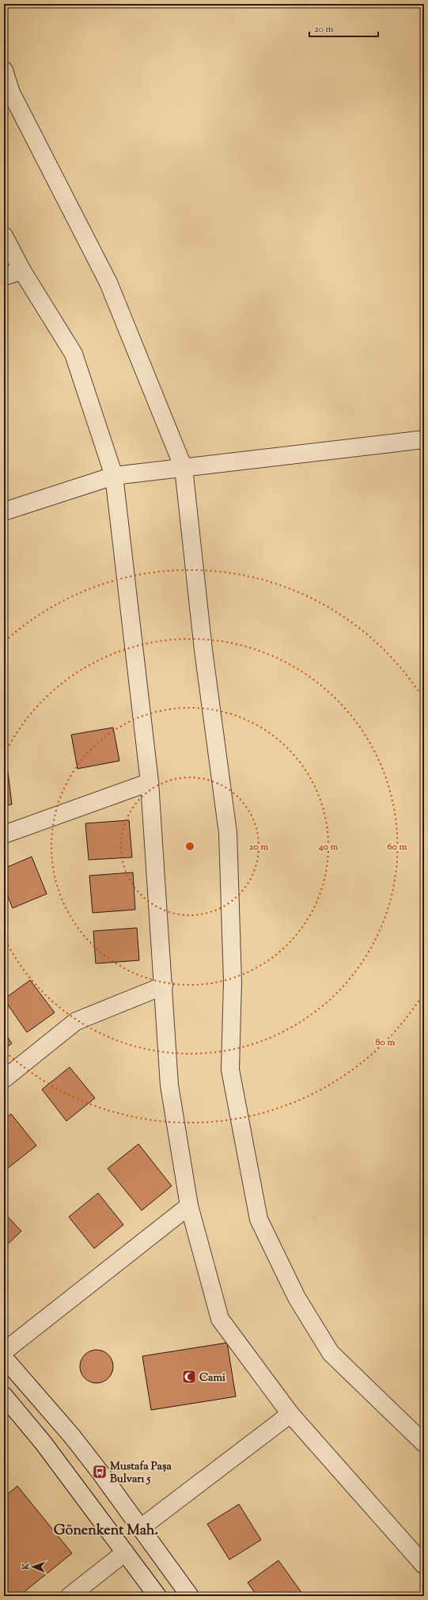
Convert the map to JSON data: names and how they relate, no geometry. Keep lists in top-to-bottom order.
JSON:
{
  "districts": ["Gönenkent Mah."],
  "places": {
    "mosque": ["Cami"],
    "bus stop": ["Mustafa Paşa Bulvarı 5"]
  },
  "scale_bar": "20 m",
  "north": "left",
  "rings": [
    "20 m",
    "40 m",
    "60 m",
    "80 m"
  ]
}
